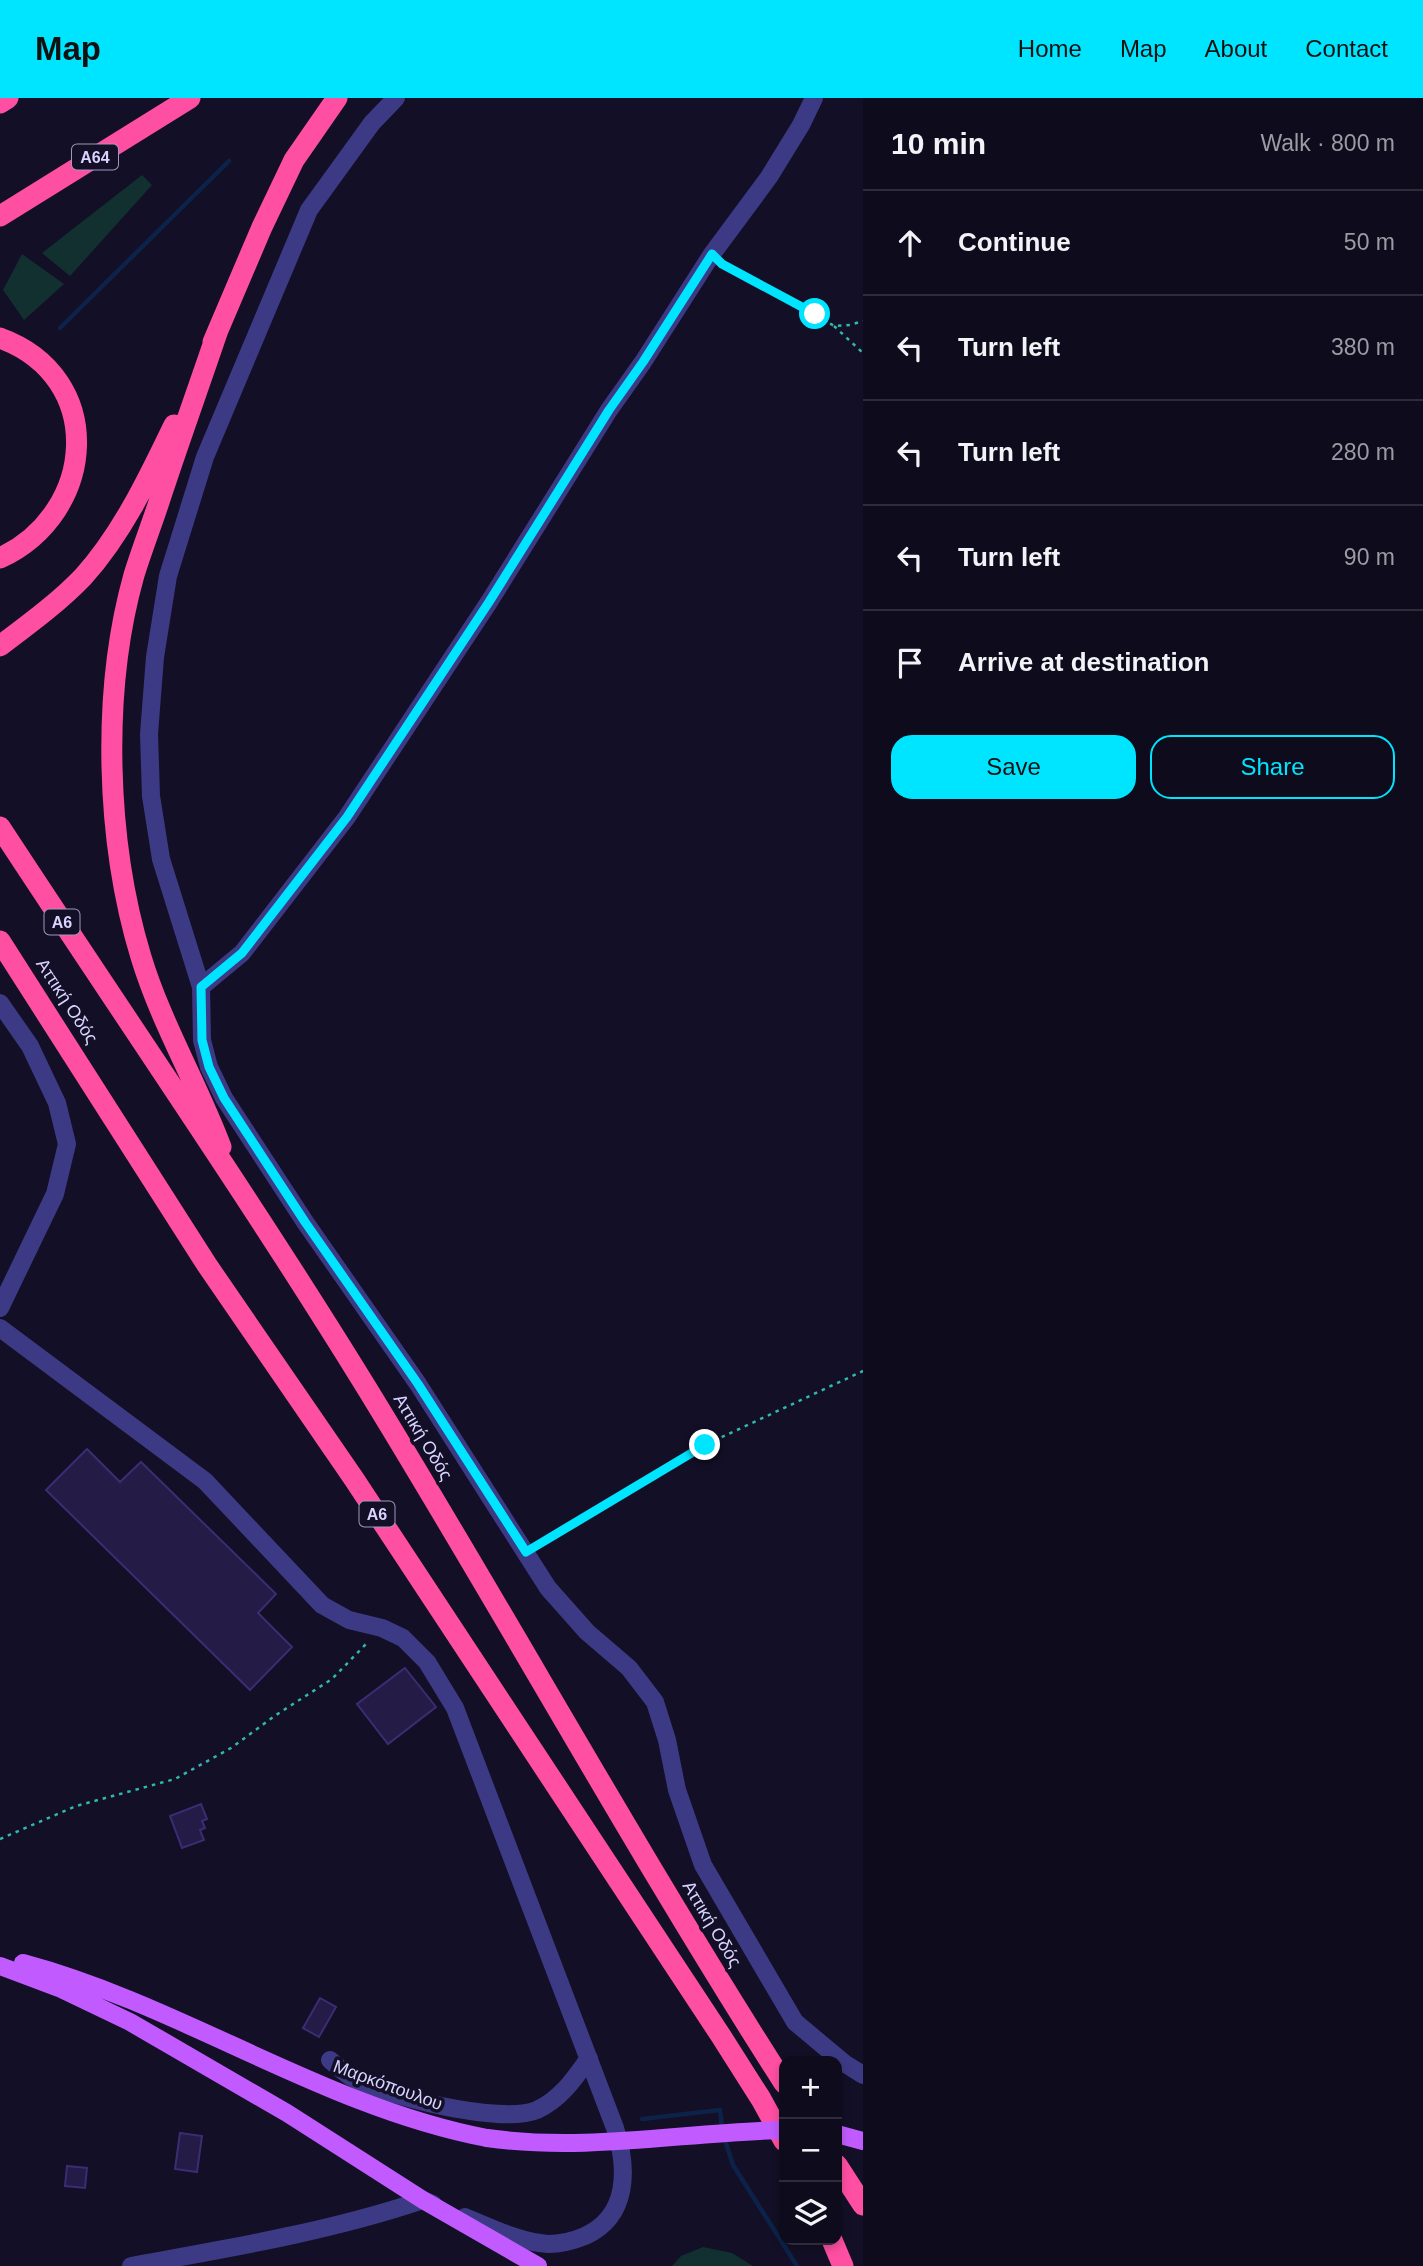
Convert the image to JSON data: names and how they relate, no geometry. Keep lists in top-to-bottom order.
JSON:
{
  "streets": {
    "highway": ["Α64", "Α6", "Αττική Οδός"],
    "main road": ["Μαρκόπουλου"]
  },
  "page": {
    "header": "Map",
    "nav": [
      "Home",
      "Map",
      "About",
      "Contact"
    ],
    "heading": ["10 min", "Walk · 800 m"],
    "list": [
      ["Continue", "50 m"],
      ["Turn left", "380 m"],
      ["Turn left", "280 m"],
      ["Turn left", "90 m"],
      "Arrive at destination"
    ],
    "buttons": ["Save", "Share"],
    "map_buttons": ["+", "−"]
  }
}
